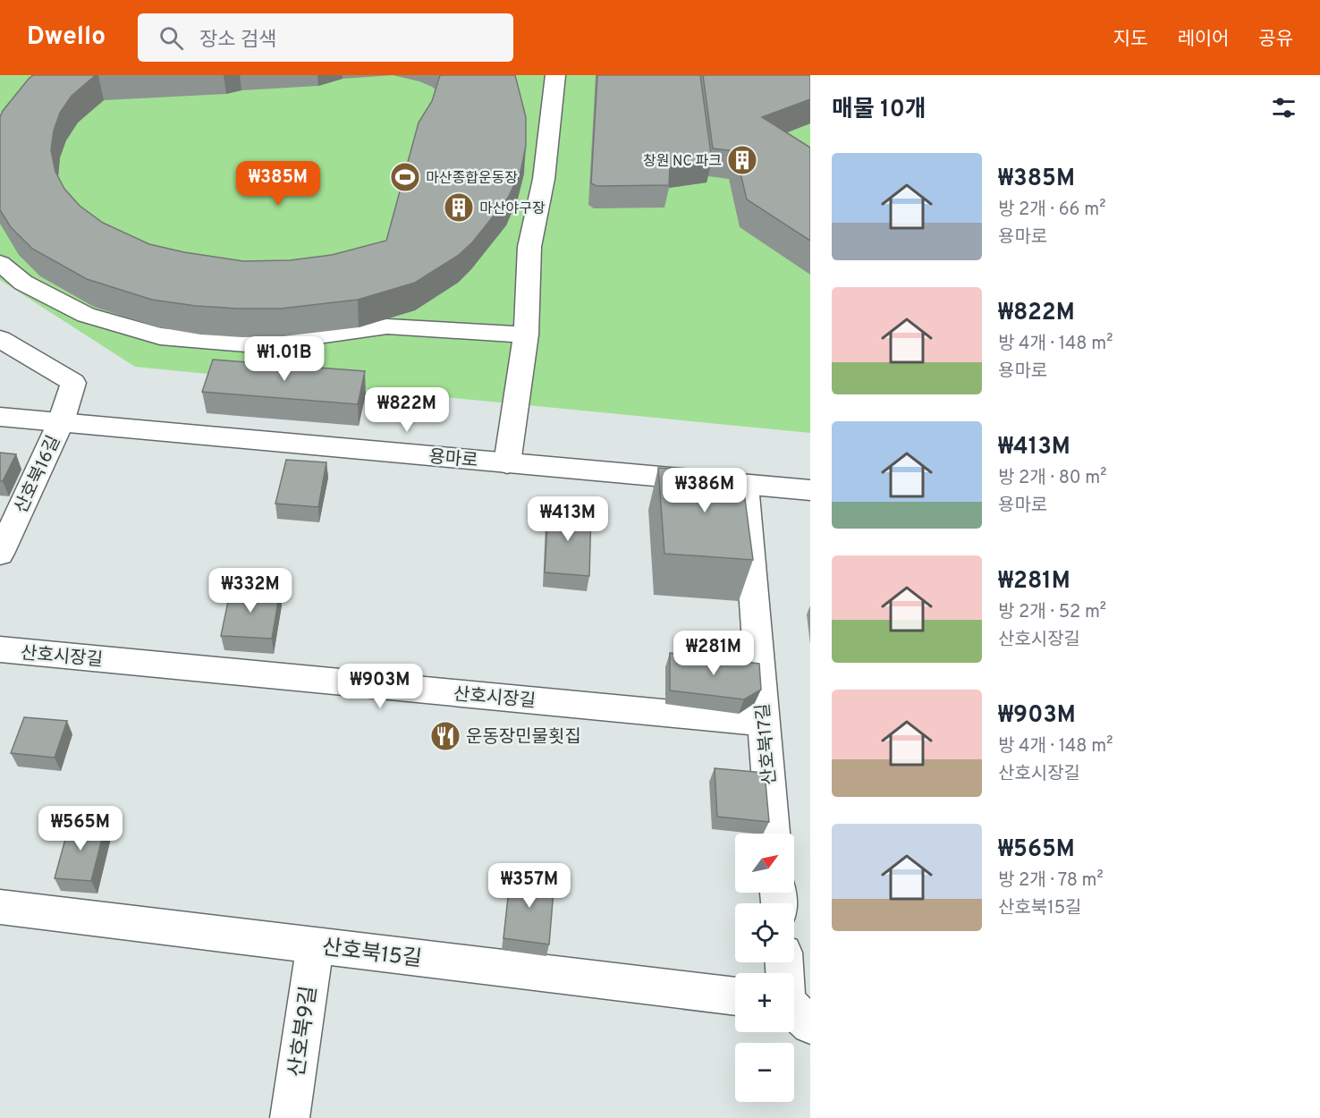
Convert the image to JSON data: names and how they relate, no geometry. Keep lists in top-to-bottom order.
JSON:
{
  "streets": {
    "street": [
      "용마로",
      "산호북16길",
      "산호시장길",
      "산호북17길",
      "산호북15길",
      "산호북9길"
    ]
  },
  "crossings": [
    ["용마로", "산호북16길"],
    ["용마로", "산호북17길"],
    ["산호시장길", "산호북17길"],
    ["산호북15길", "산호북9길"]
  ],
  "places": {
    "building": ["창원 NC 파크", "마산야구장"],
    "sports": ["마산종합운동장"],
    "restaurant": ["운동장민물횟집"]
  },
  "north": "top right",
  "page": {
    "header": "Dwello",
    "search": "장소 검색",
    "nav": ["지도", "레이어", "공유"],
    "heading": "매물 10개",
    "list": [
      {
        "name": "₩385M",
        "note": "방 2개 · 66 m² · 용마로"
      },
      {
        "name": "₩822M",
        "note": "방 4개 · 148 m² · 용마로"
      },
      {
        "name": "₩413M",
        "note": "방 2개 · 80 m² · 용마로"
      },
      {
        "name": "₩281M",
        "note": "방 2개 · 52 m² · 산호시장길"
      },
      {
        "name": "₩903M",
        "note": "방 4개 · 148 m² · 산호시장길"
      },
      {
        "name": "₩565M",
        "note": "방 2개 · 78 m² · 산호북15길"
      }
    ],
    "price": [
      "₩385M",
      "₩1.01B",
      "₩822M",
      "₩386M",
      "₩413M",
      "₩332M",
      "₩281M",
      "₩903M",
      "₩565M",
      "₩357M"
    ],
    "map_buttons": ["+", "−"]
  }
}
